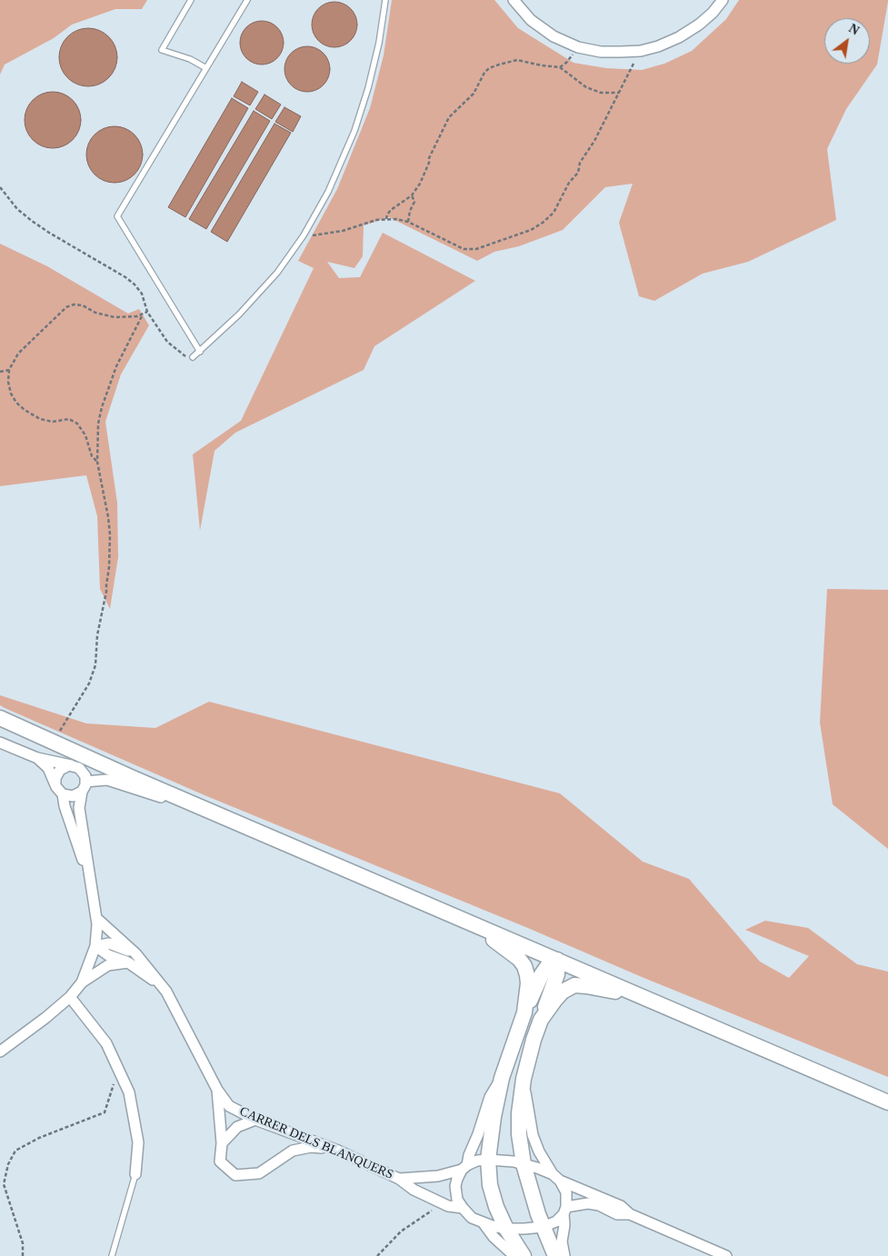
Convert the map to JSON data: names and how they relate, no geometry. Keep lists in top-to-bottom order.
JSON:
{
  "streets": {
    "street": ["CARRER DELS BLANQUERS"]
  },
  "north": "top right"
}
